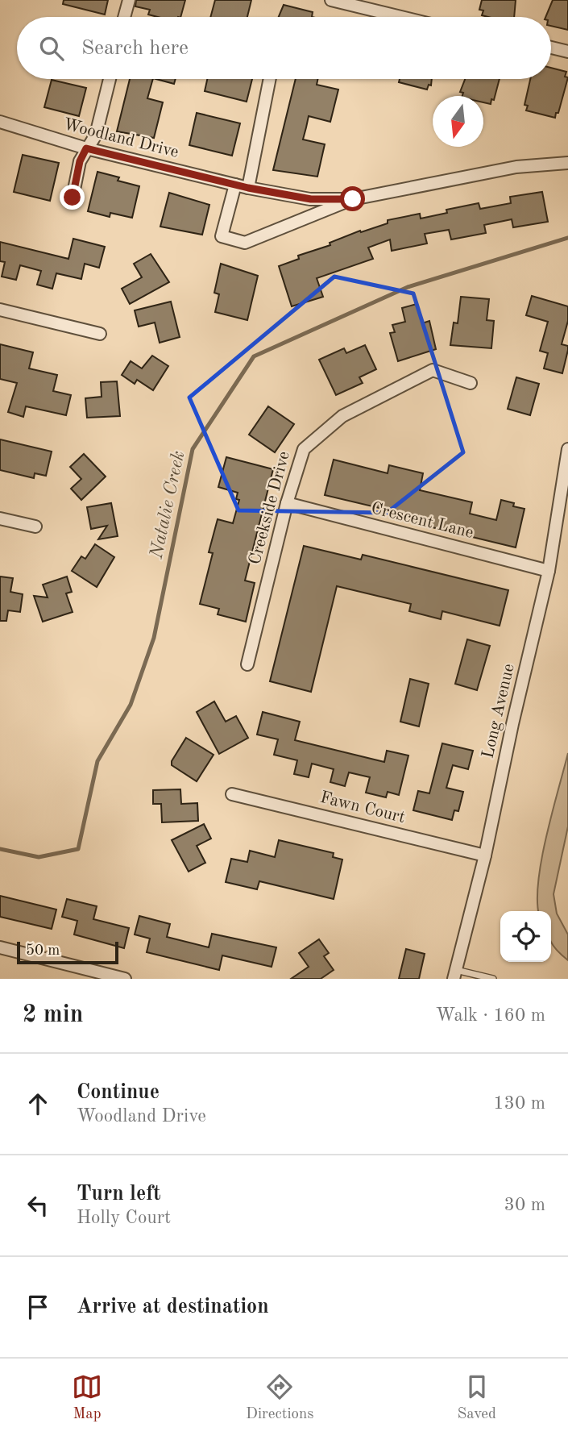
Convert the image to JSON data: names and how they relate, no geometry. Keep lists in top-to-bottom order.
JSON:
{
  "streets": {
    "street": [
      "Woodland Drive",
      "Creekside Drive",
      "Crescent Lane",
      "Long Avenue",
      "Fawn Court"
    ]
  },
  "crossings": [
    ["Creekside Drive", "Crescent Lane"],
    ["Crescent Lane", "Long Avenue"],
    ["Long Avenue", "Fawn Court"]
  ],
  "water": ["Natalie Creek"],
  "scale_bar": "50 m",
  "north": "bottom",
  "page": {
    "search": "Search here",
    "scale": "50 m",
    "heading": ["2 min", "Walk · 160 m"],
    "list": [
      ["Continue", "Woodland Drive", "130 m"],
      ["Turn left", "Holly Court", "30 m"],
      "Arrive at destination"
    ],
    "nav": ["Map", "Directions", "Saved"]
  }
}
